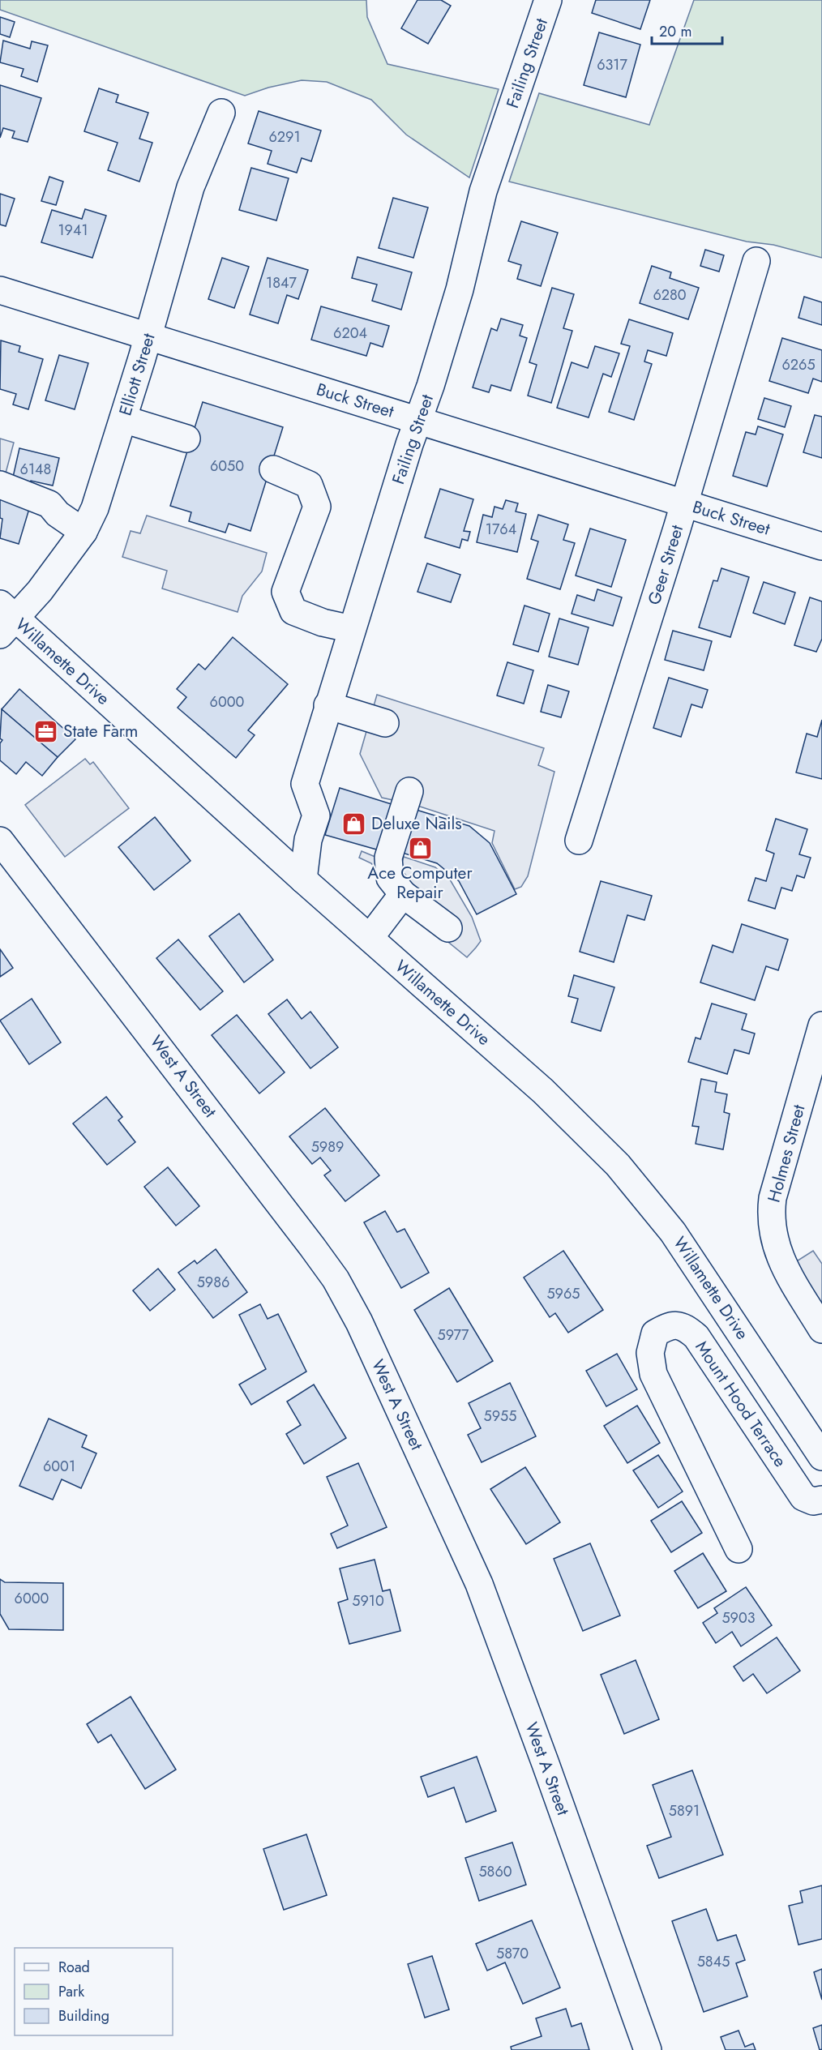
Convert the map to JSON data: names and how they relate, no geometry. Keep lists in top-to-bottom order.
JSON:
{
  "streets": {
    "street": [
      "Failing Street",
      "Elliott Street",
      "Buck Street",
      "Geer Street",
      "Willamette Drive",
      "West A Street",
      "Holmes Street",
      "Mount Hood Terrace"
    ]
  },
  "crossings": [
    ["Failing Street", "Buck Street"],
    ["Failing Street", "Willamette Drive"],
    ["Elliott Street", "Buck Street"],
    ["Elliott Street", "Willamette Drive"],
    ["Buck Street", "Geer Street"]
  ],
  "places": {
    "office": ["State Farm"],
    "shop": ["Deluxe Nails", "Ace Computer Repair"]
  },
  "house_numbers": [
    "6317",
    "6291",
    "1941",
    "1847",
    "6280",
    "6204",
    "6265",
    "6050",
    "6148",
    "1764",
    "6000",
    "5989",
    "5986",
    "5965",
    "5977",
    "5955",
    "6001",
    "6000",
    "5910",
    "5903",
    "5891",
    "5860",
    "5870",
    "5845"
  ],
  "legend": ["Road", "Park", "Building"],
  "scale_bar": "20 m"
}
